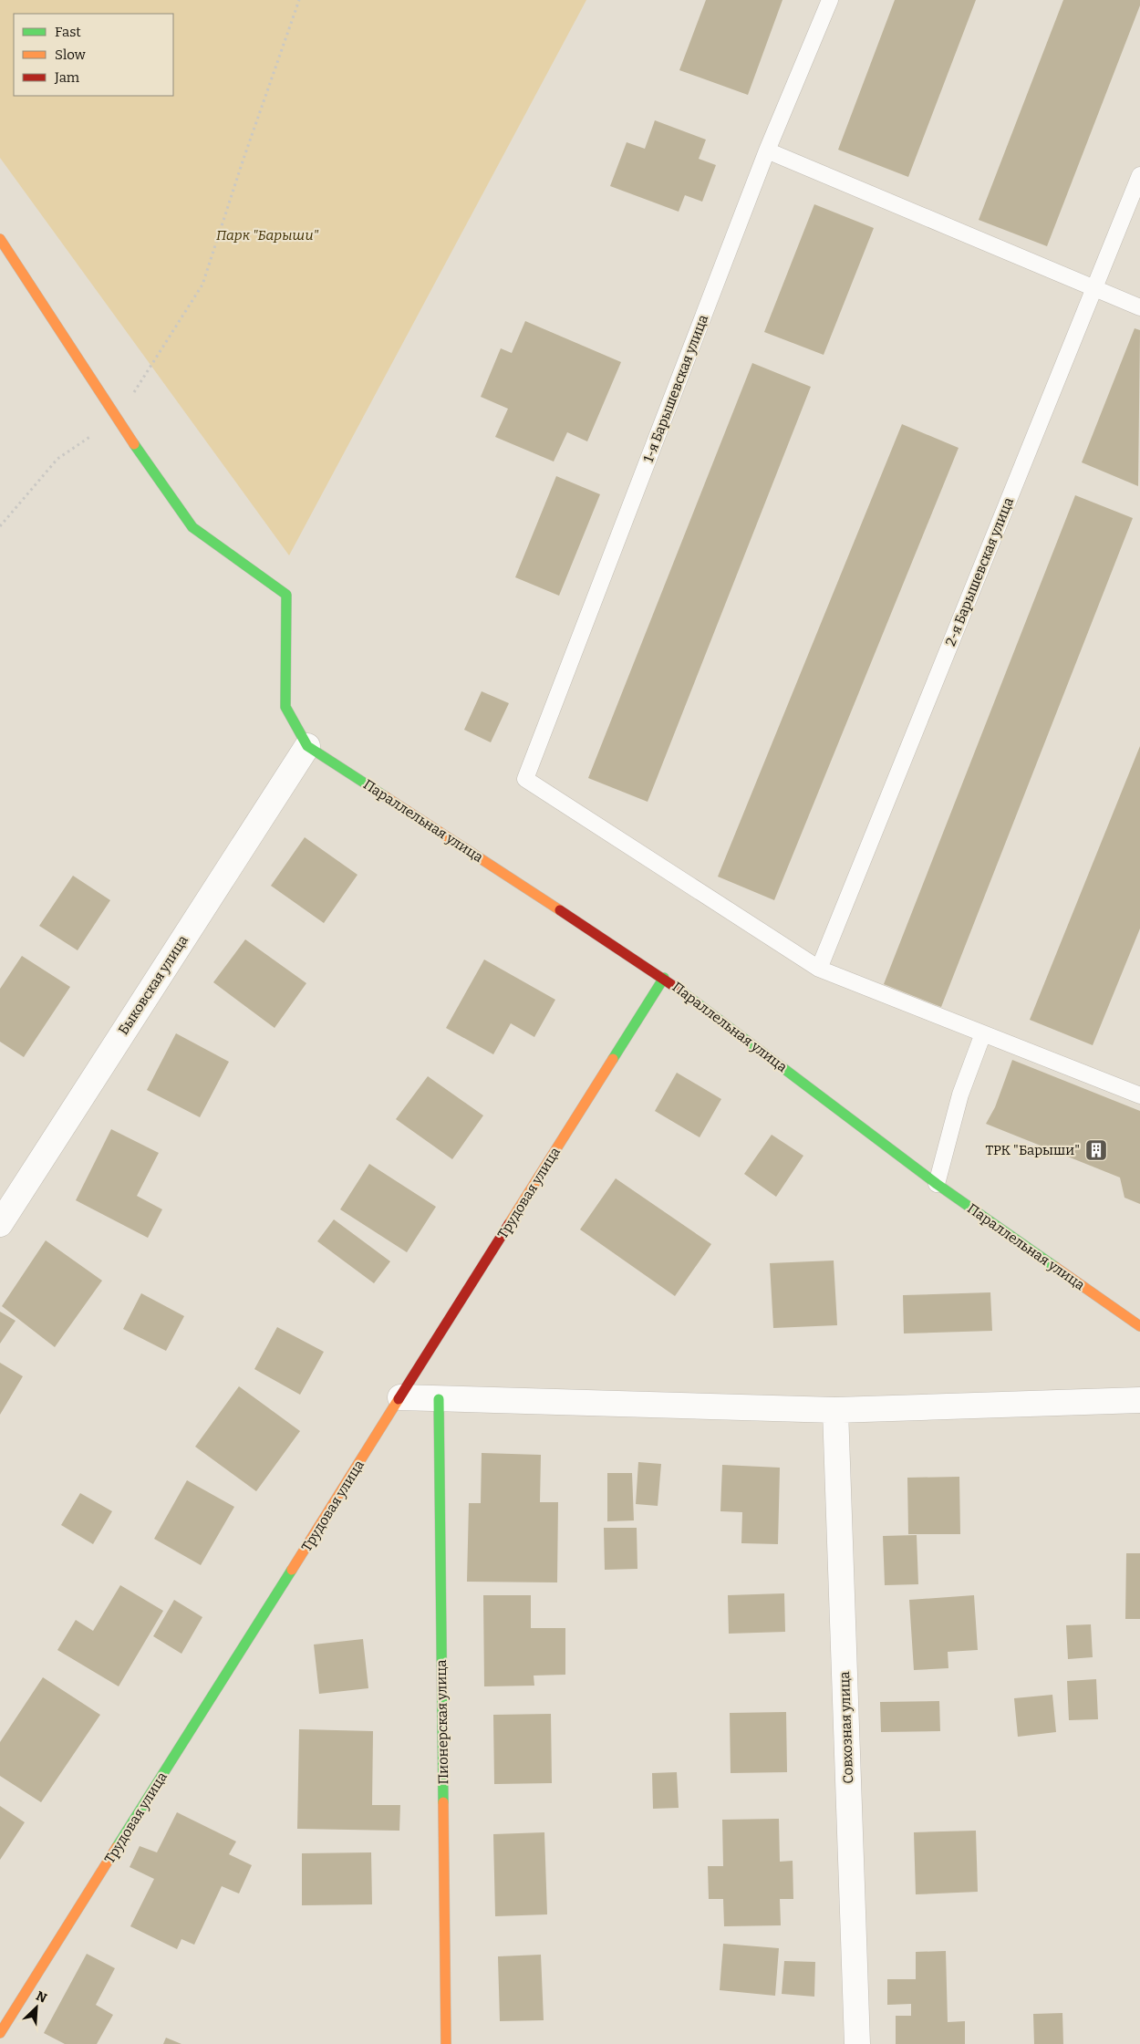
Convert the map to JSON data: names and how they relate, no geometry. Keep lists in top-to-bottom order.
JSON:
{
  "streets": {
    "street": [
      "Параллельная улица",
      "Быковская улица",
      "Трудовая улица",
      "Пионерская улица",
      "Совхозная улица"
    ],
    "lane": ["1-я Барышевская улица", "2-я Барышевская улица"]
  },
  "crossings": [
    ["1-я Барышевская улица", "2-я Барышевская улица"],
    ["Параллельная улица", "Быковская улица"],
    ["Параллельная улица", "Трудовая улица"]
  ],
  "parks": ["Парк \"Барыши\""],
  "places": {
    "building": ["ТРК \"Барыши\""]
  },
  "legend": ["Fast", "Slow", "Jam"],
  "north": "top right"
}
